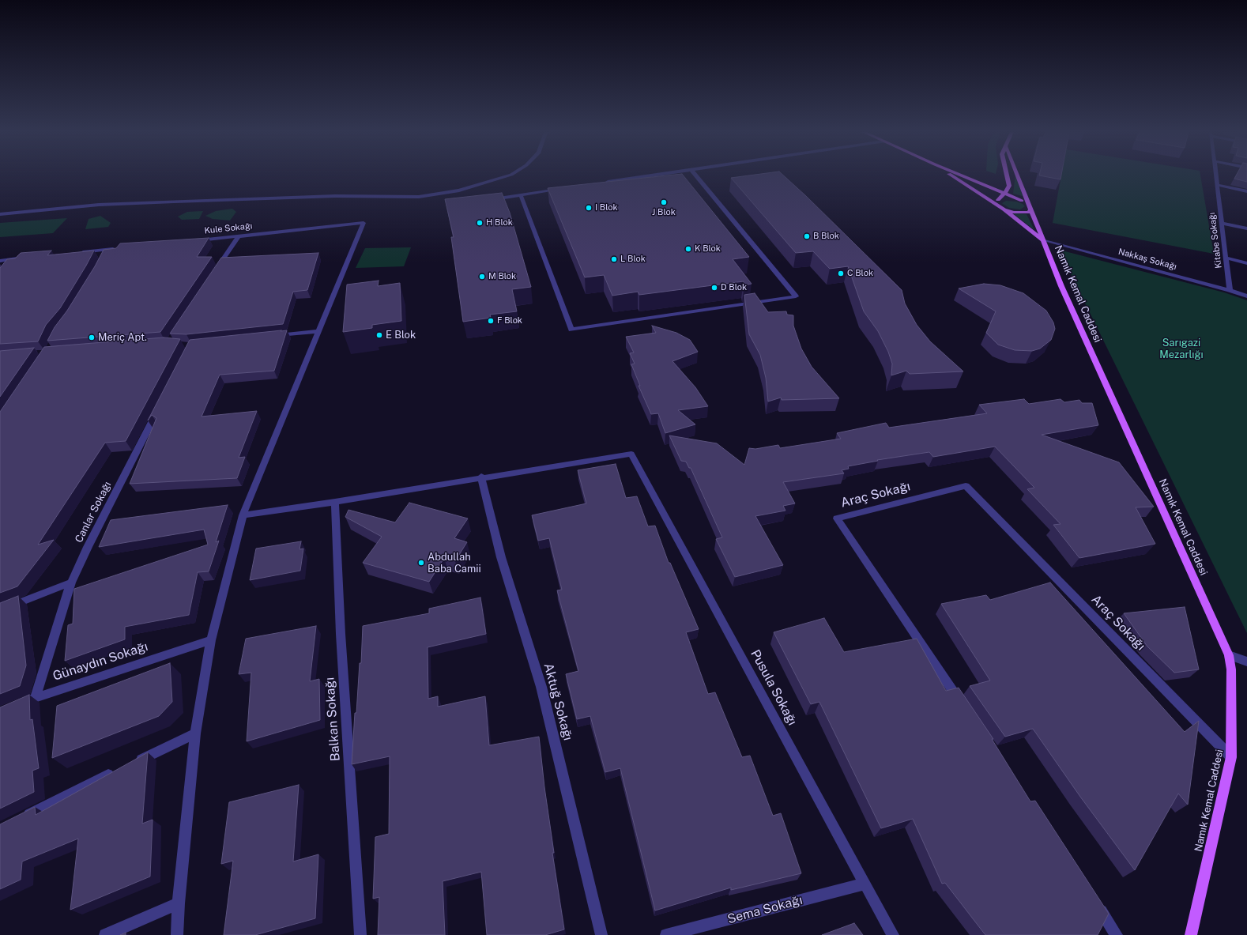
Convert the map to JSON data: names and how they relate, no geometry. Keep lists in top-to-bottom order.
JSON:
{
  "streets": {
    "main road": ["Namık Kemal Caddesi"],
    "street": [
      "Kule Sokağı",
      "Kitabe Sokağı",
      "Nakkaş Sokağı",
      "Araç Sokağı",
      "Canlar Sokağı",
      "Günaydın Sokağı",
      "Pusula Sokağı",
      "Aktuğ Sokağı",
      "Balkan Sokağı",
      "Sema Sokağı"
    ]
  },
  "crossings": [
    ["Kitabe Sokağı", "Nakkaş Sokağı"],
    ["Nakkaş Sokağı", "Namık Kemal Caddesi"],
    ["Namık Kemal Caddesi", "Araç Sokağı"],
    ["Canlar Sokağı", "Günaydın Sokağı"],
    ["Pusula Sokağı", "Aktuğ Sokağı"],
    ["Pusula Sokağı", "Sema Sokağı"]
  ],
  "parks": ["Sarıgazi Mezarlığı"],
  "places": [
    "J Blok",
    "I Blok",
    "H Blok",
    "B Blok",
    "K Blok",
    "L Blok",
    "C Blok",
    "M Blok",
    "D Blok",
    "F Blok",
    "E Blok",
    "Meriç Apt.",
    "Abdullah Baba Camii"
  ]
}
